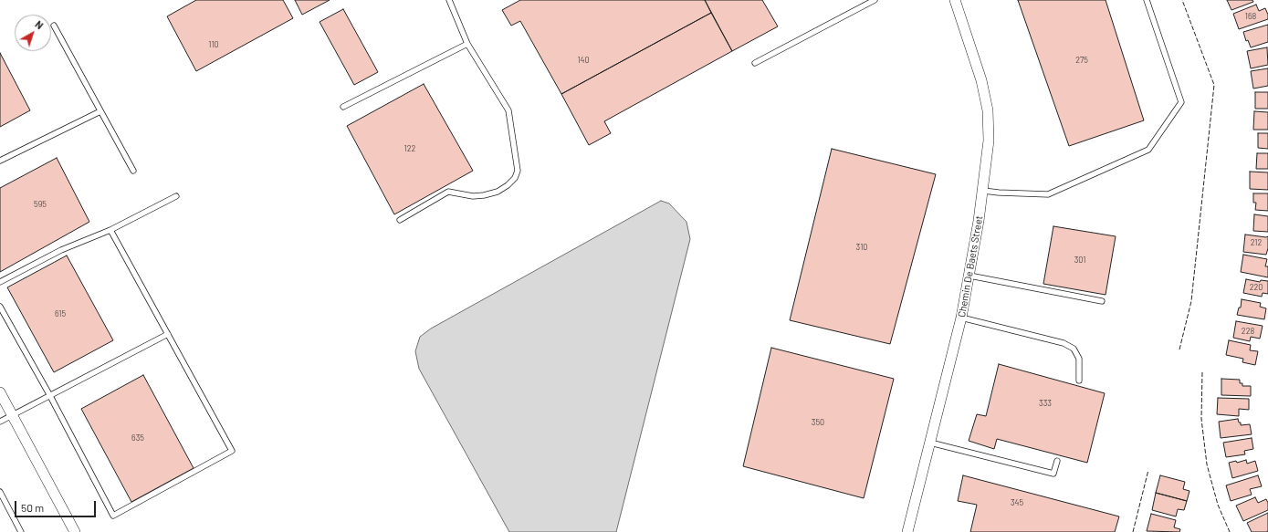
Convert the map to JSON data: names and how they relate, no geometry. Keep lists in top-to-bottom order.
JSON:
{
  "streets": {
    "street": ["Chemin De Baets Street"]
  },
  "house_numbers": [
    "168",
    "110",
    "140",
    "275",
    "122",
    "595",
    "212",
    "310",
    "301",
    "220",
    "615",
    "228",
    "333",
    "350",
    "635",
    "345"
  ],
  "scale_bar": "50 m",
  "north": "top right"
}
